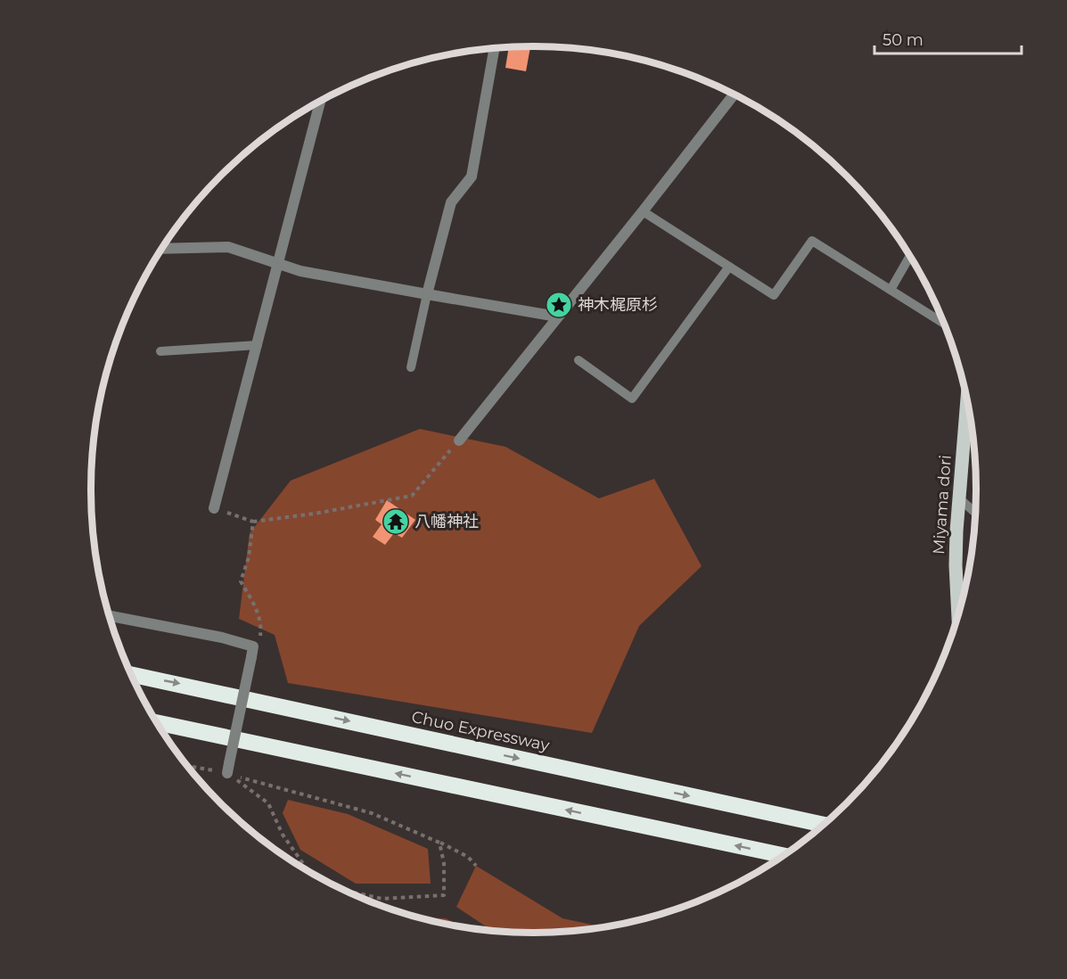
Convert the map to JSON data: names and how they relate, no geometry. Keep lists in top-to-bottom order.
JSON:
{
  "streets": {
    "highway": ["Chuo Expressway"],
    "main road": ["Miyama dori"]
  },
  "places": {
    "place": ["神木梶原杉"],
    "temple": ["八幡神社"]
  },
  "scale_bar": "50 m"
}
